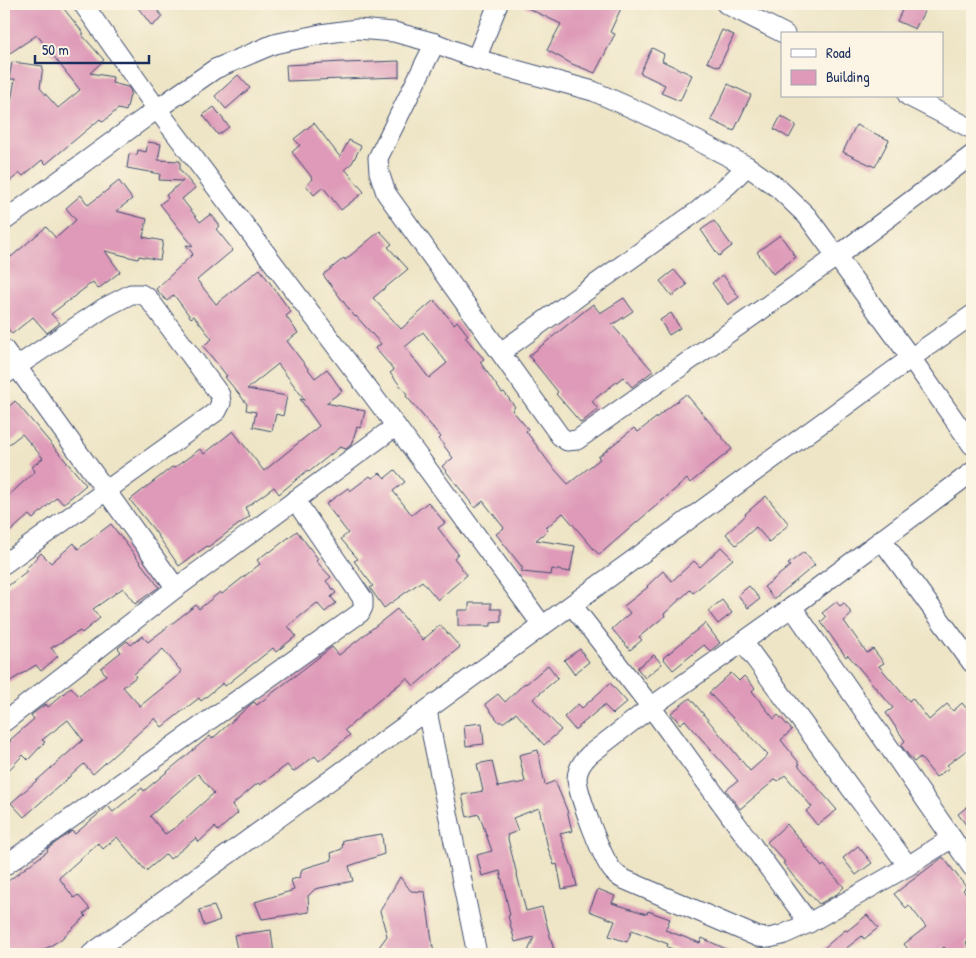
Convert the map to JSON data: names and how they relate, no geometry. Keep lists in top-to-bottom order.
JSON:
{
  "legend": ["Road", "Building"],
  "scale_bar": "50 m"
}
